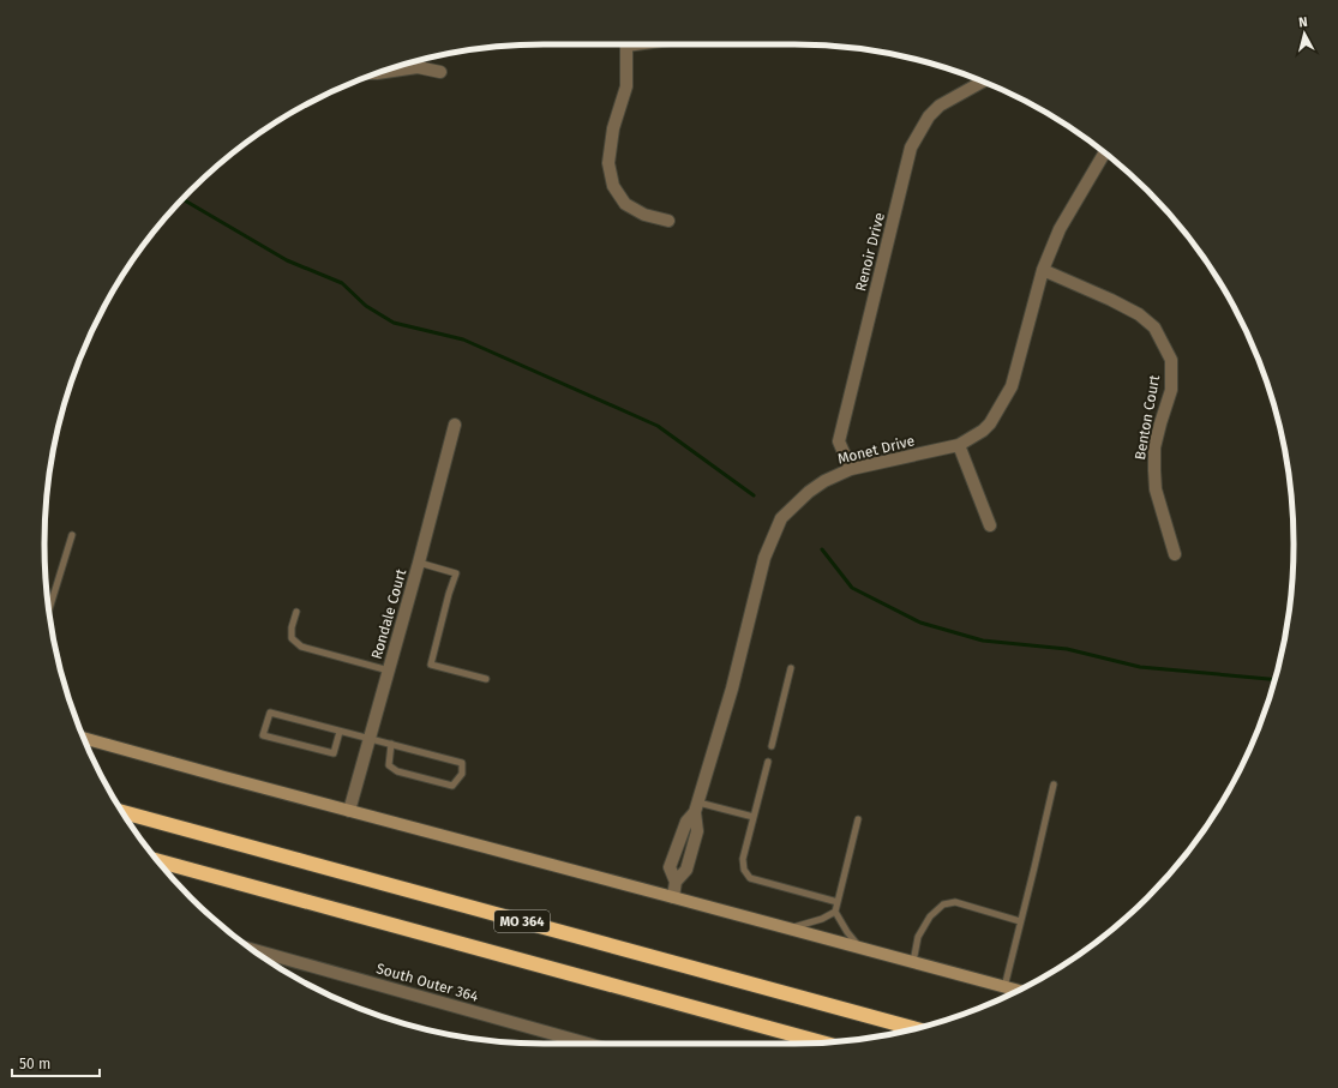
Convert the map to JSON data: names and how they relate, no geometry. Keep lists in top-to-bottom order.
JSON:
{
  "streets": {
    "highway": ["MO 364"],
    "street": [
      "Renoir Drive",
      "Benton Court",
      "Monet Drive",
      "Rondale Court",
      "South Outer 364"
    ]
  },
  "crossings": [
    ["Renoir Drive", "Monet Drive"],
    ["Benton Court", "Monet Drive"]
  ],
  "scale_bar": "50 m",
  "north": "top"
}
